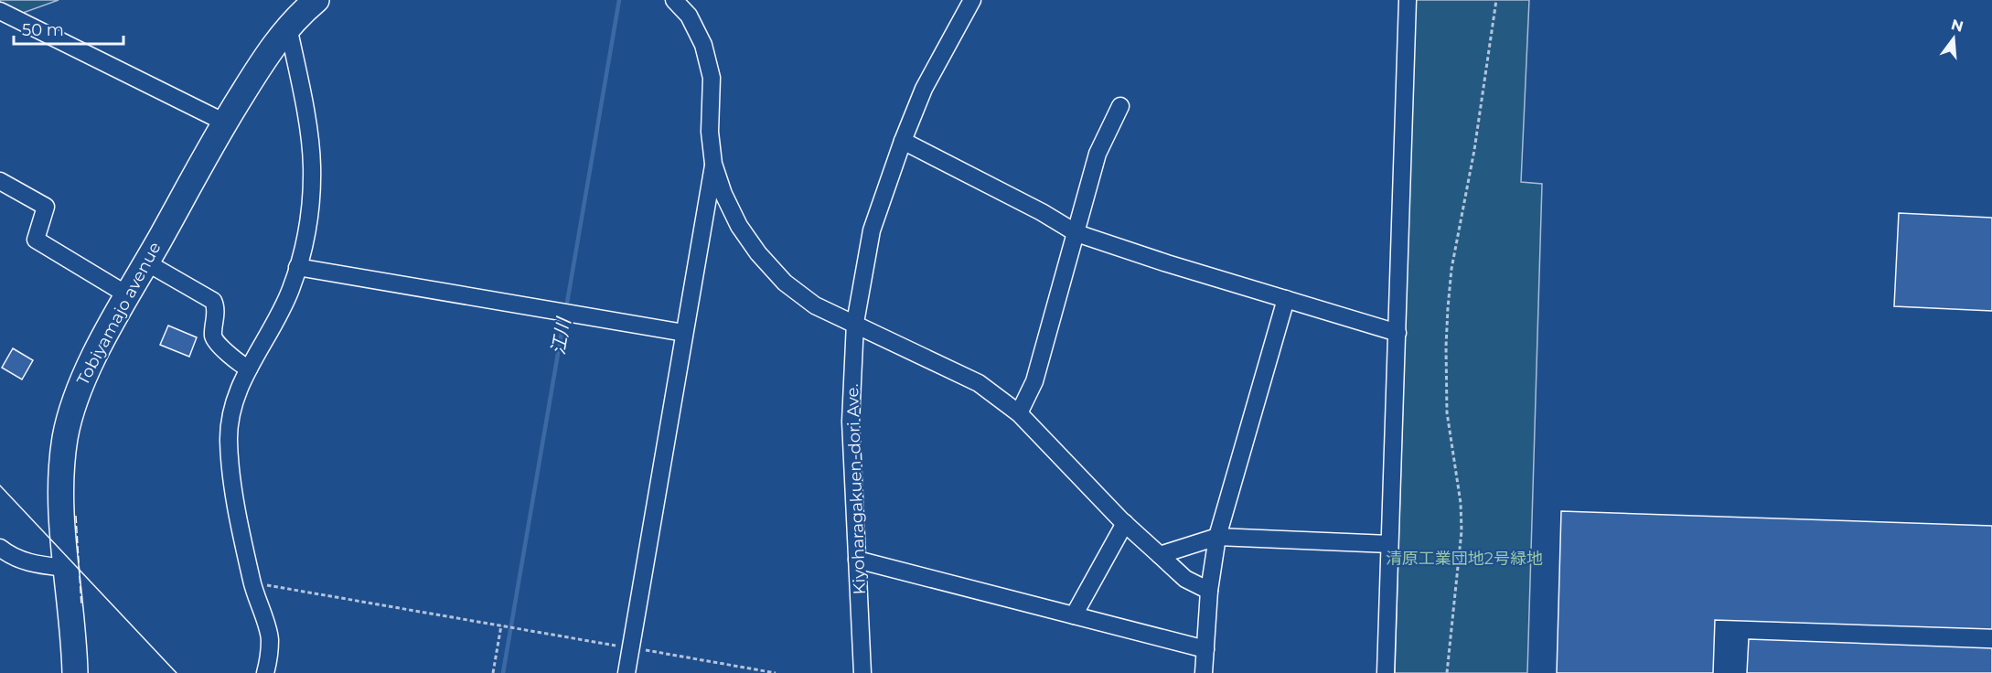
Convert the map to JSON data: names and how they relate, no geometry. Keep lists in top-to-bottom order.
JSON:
{
  "streets": {
    "highway": ["Tobiyamajo avenue"],
    "street": ["Kiyoharagakuen-dori Ave."]
  },
  "water": ["江川"],
  "parks": ["清原工業団地2号緑地"],
  "scale_bar": "50 m",
  "north": "top"
}
